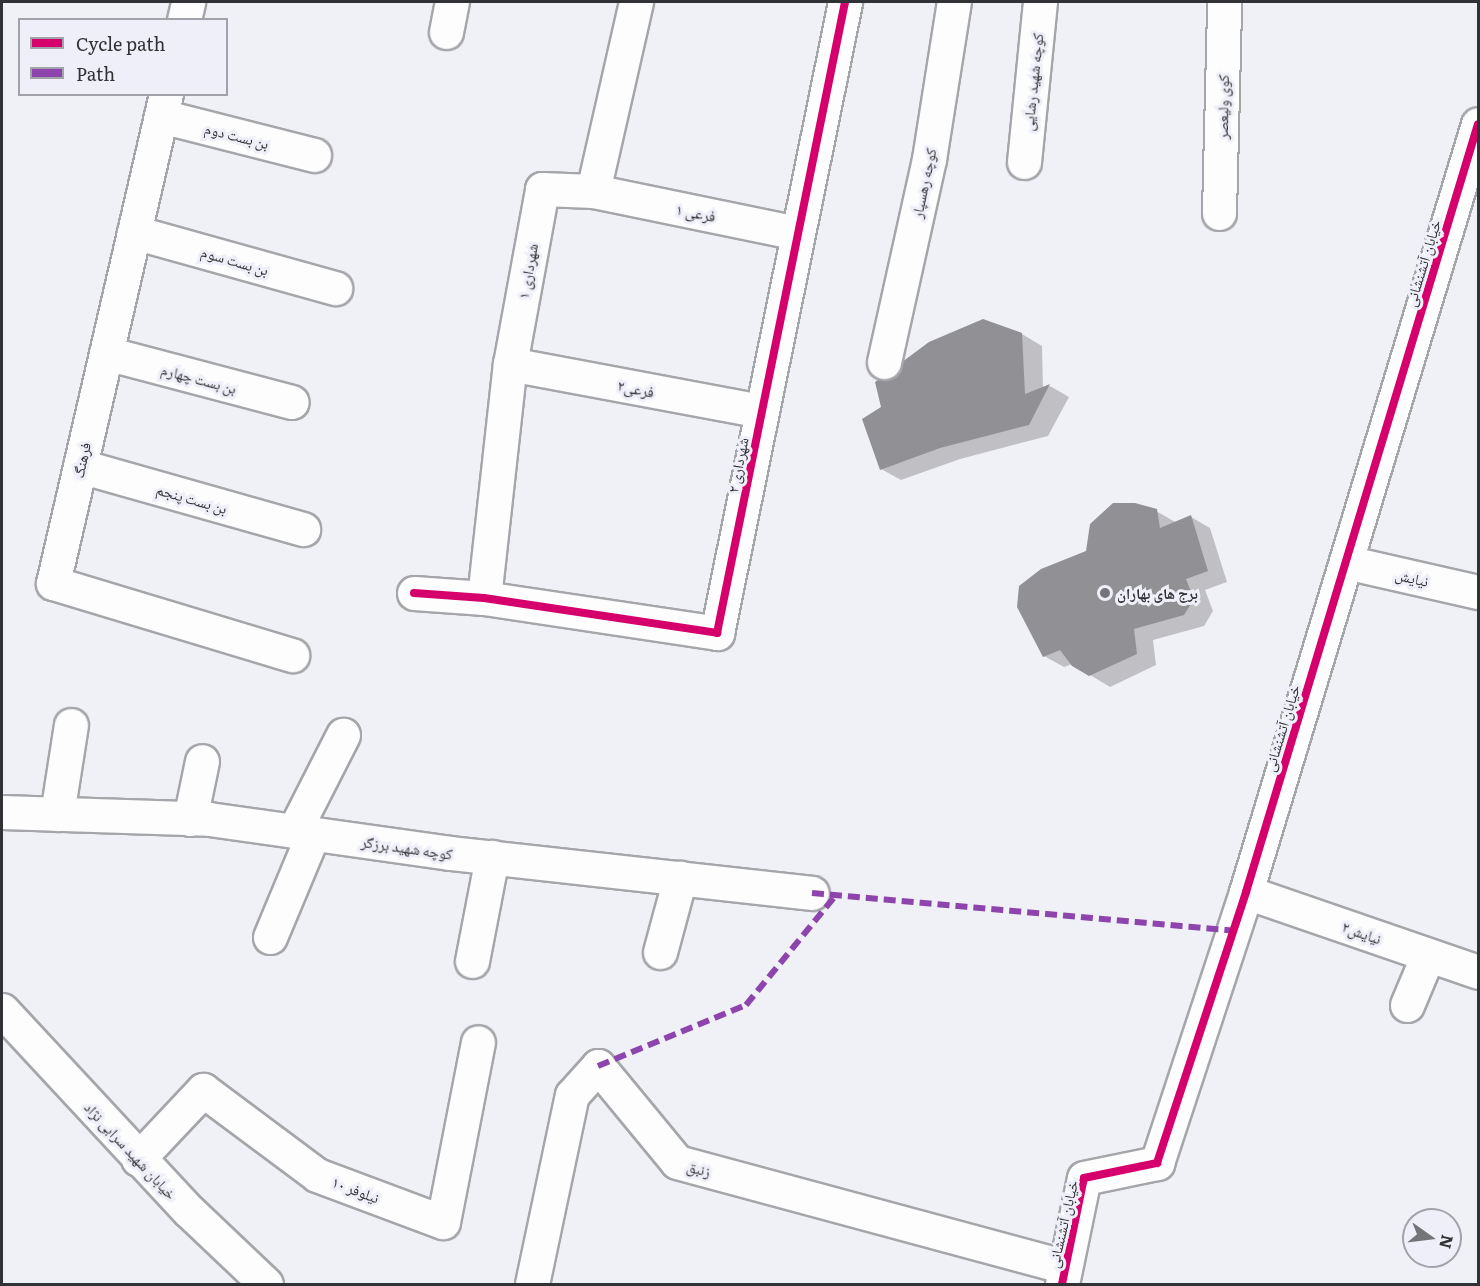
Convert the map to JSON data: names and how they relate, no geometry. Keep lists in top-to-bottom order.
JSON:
{
  "streets": {
    "street": [
      "کوچه شهید رشایی",
      "کوی ولیعصر",
      "بن بست دوم",
      "کوچه رهسپار",
      "فرعی ۱",
      "بن بست سوم",
      "خیابان آتشنشانی",
      "شهرداری ۱",
      "بن بست چهارم",
      "فرعی۲",
      "فرهنگ",
      "شهرداری ۲",
      "بن بست پنجم",
      "نیایش",
      "کوچه شهید برزگر",
      "نیایش۲",
      "خیابان شهید سرابی نژاد",
      "زنبق",
      "نیلوفر ۱۰"
    ]
  },
  "crossings": [
    ["بن بست دوم", "فرهنگ"],
    ["فرعی ۱", "شهرداری ۱"],
    ["فرعی ۱", "شهرداری ۲"],
    ["بن بست سوم", "فرهنگ"],
    ["خیابان آتشنشانی", "نیایش"],
    ["خیابان آتشنشانی", "نیایش۲"],
    ["خیابان آتشنشانی", "زنبق"],
    ["شهرداری ۱", "فرعی۲"],
    ["شهرداری ۱", "شهرداری ۲"],
    ["بن بست چهارم", "فرهنگ"],
    ["فرعی۲", "شهرداری ۲"],
    ["فرهنگ", "بن بست پنجم"],
    ["خیابان شهید سرابی نژاد", "نیلوفر ۱۰"]
  ],
  "places": ["برج های بهاران"],
  "legend": ["Cycle path", "Path"],
  "north": "right"
}
